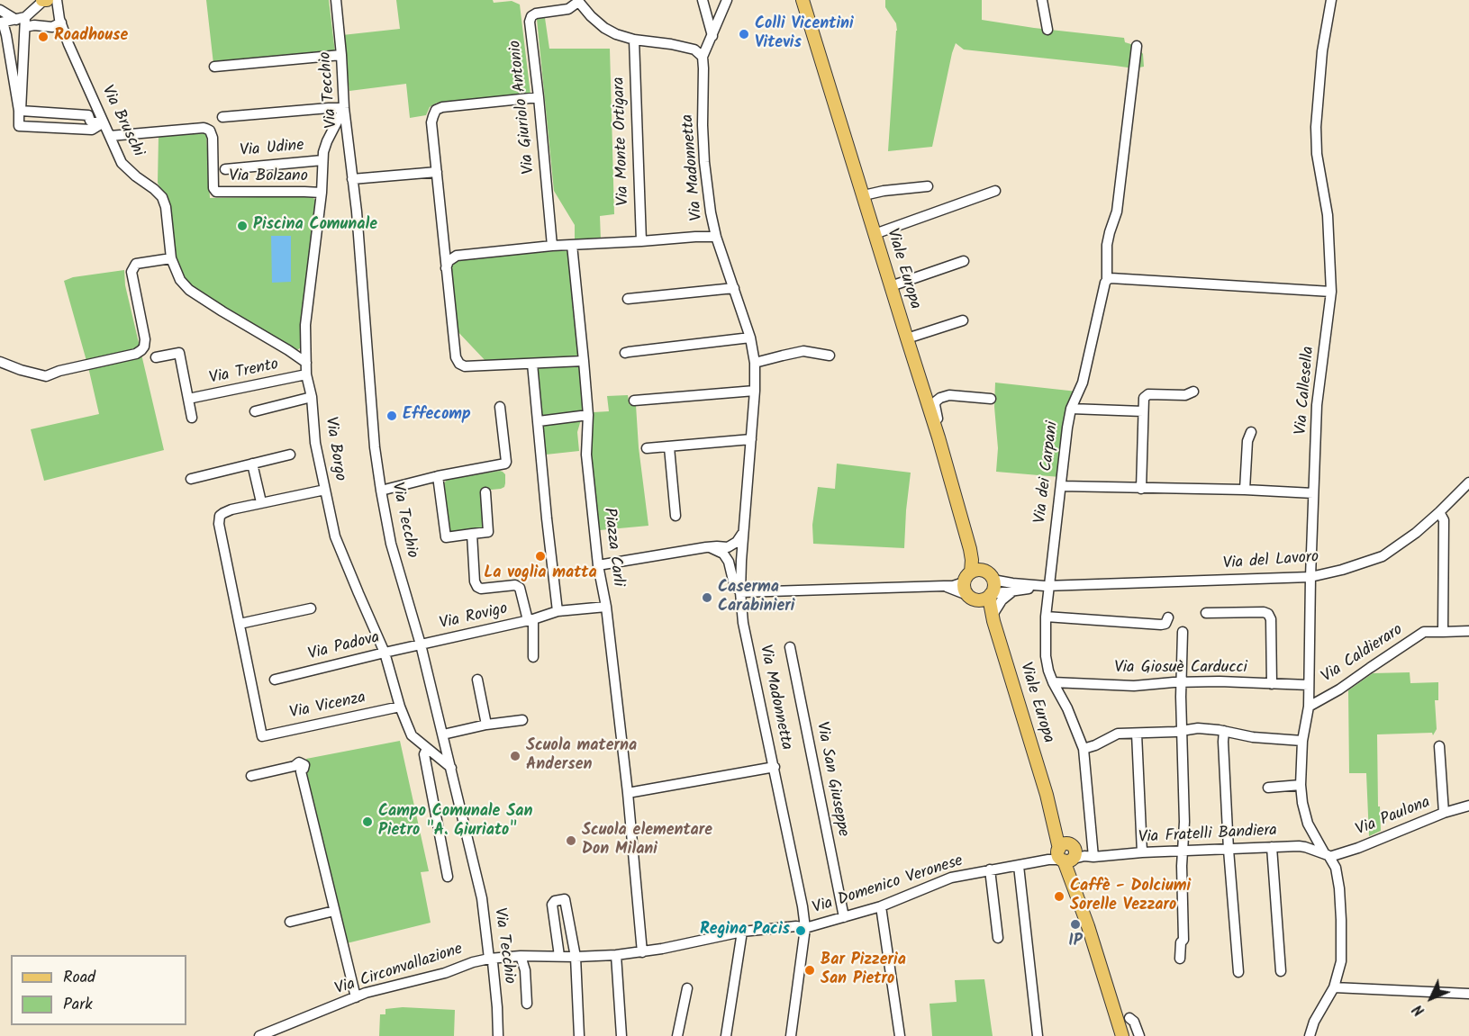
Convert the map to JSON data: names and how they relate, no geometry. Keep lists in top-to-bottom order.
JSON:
{
  "streets": {
    "main road": ["Viale Europa"],
    "street": [
      "Via Tecchio",
      "Via Giuriolo Antonio",
      "Via Bruschi",
      "Via Monte Ortigara",
      "Via Udine",
      "Via Madonnetta",
      "Via Bolzano",
      "Via Trento",
      "Via Callesella",
      "Via Borgo",
      "Via dei Carpani",
      "Piazza Carli",
      "Via del Lavoro",
      "Via Rovigo",
      "Via Padova",
      "Via Caldieraro",
      "Via Giosuè Carducci",
      "Via Vicenza",
      "Via San Giuseppe",
      "Via Paulona",
      "Via Fratelli Bandiera",
      "Via Domenico Veronese",
      "Via Circonvallazione"
    ]
  },
  "crossings": [
    ["Via Tecchio", "Via Borgo"],
    ["Via Tecchio", "Via Rovigo"],
    ["Via Tecchio", "Via Padova"],
    ["Via Tecchio", "Via Circonvallazione"],
    ["Via Bruschi", "Via Bolzano"],
    ["Via Bruschi", "Via Borgo"],
    ["Via Udine", "Via Borgo"],
    ["Via Madonnetta", "Via Domenico Veronese"],
    ["Via Madonnetta", "Via Circonvallazione"],
    ["Via Bolzano", "Via Borgo"],
    ["Viale Europa", "Via dei Carpani"],
    ["Viale Europa", "Via del Lavoro"],
    ["Viale Europa", "Via Fratelli Bandiera"],
    ["Viale Europa", "Via Domenico Veronese"],
    ["Via Trento", "Via Borgo"],
    ["Via Callesella", "Via del Lavoro"],
    ["Via Callesella", "Via Caldieraro"],
    ["Via Callesella", "Via Giosuè Carducci"],
    ["Via Callesella", "Via Paulona"],
    ["Via Callesella", "Via Fratelli Bandiera"],
    ["Via Borgo", "Via Padova"],
    ["Via Borgo", "Via Vicenza"],
    ["Via dei Carpani", "Via del Lavoro"],
    ["Via dei Carpani", "Via Giosuè Carducci"],
    ["Via dei Carpani", "Via Fratelli Bandiera"],
    ["Via dei Carpani", "Via Domenico Veronese"],
    ["Piazza Carli", "Via Rovigo"],
    ["Via Rovigo", "Via Padova"],
    ["Via San Giuseppe", "Via Domenico Veronese"],
    ["Via Paulona", "Via Fratelli Bandiera"],
    ["Via Fratelli Bandiera", "Via Domenico Veronese"],
    ["Via Domenico Veronese", "Via Circonvallazione"]
  ],
  "places": [
    "Colli Vicentini Vitevis",
    "Roadhouse",
    "Piscina Comunale",
    "Effecomp",
    "La voglia matta",
    "Caserma Carabinieri",
    "Scuola materna Andersen",
    "Campo Comunale San Pietro \"A. Giuriato\"",
    "Scuola elementare Don Milani",
    "Caffè - Dolciumi Sorelle Vezzaro",
    "IP",
    "Regina Pacis",
    "Bar Pizzeria San Pietro"
  ],
  "legend": ["Road", "Park"],
  "north": "bottom left"
}
